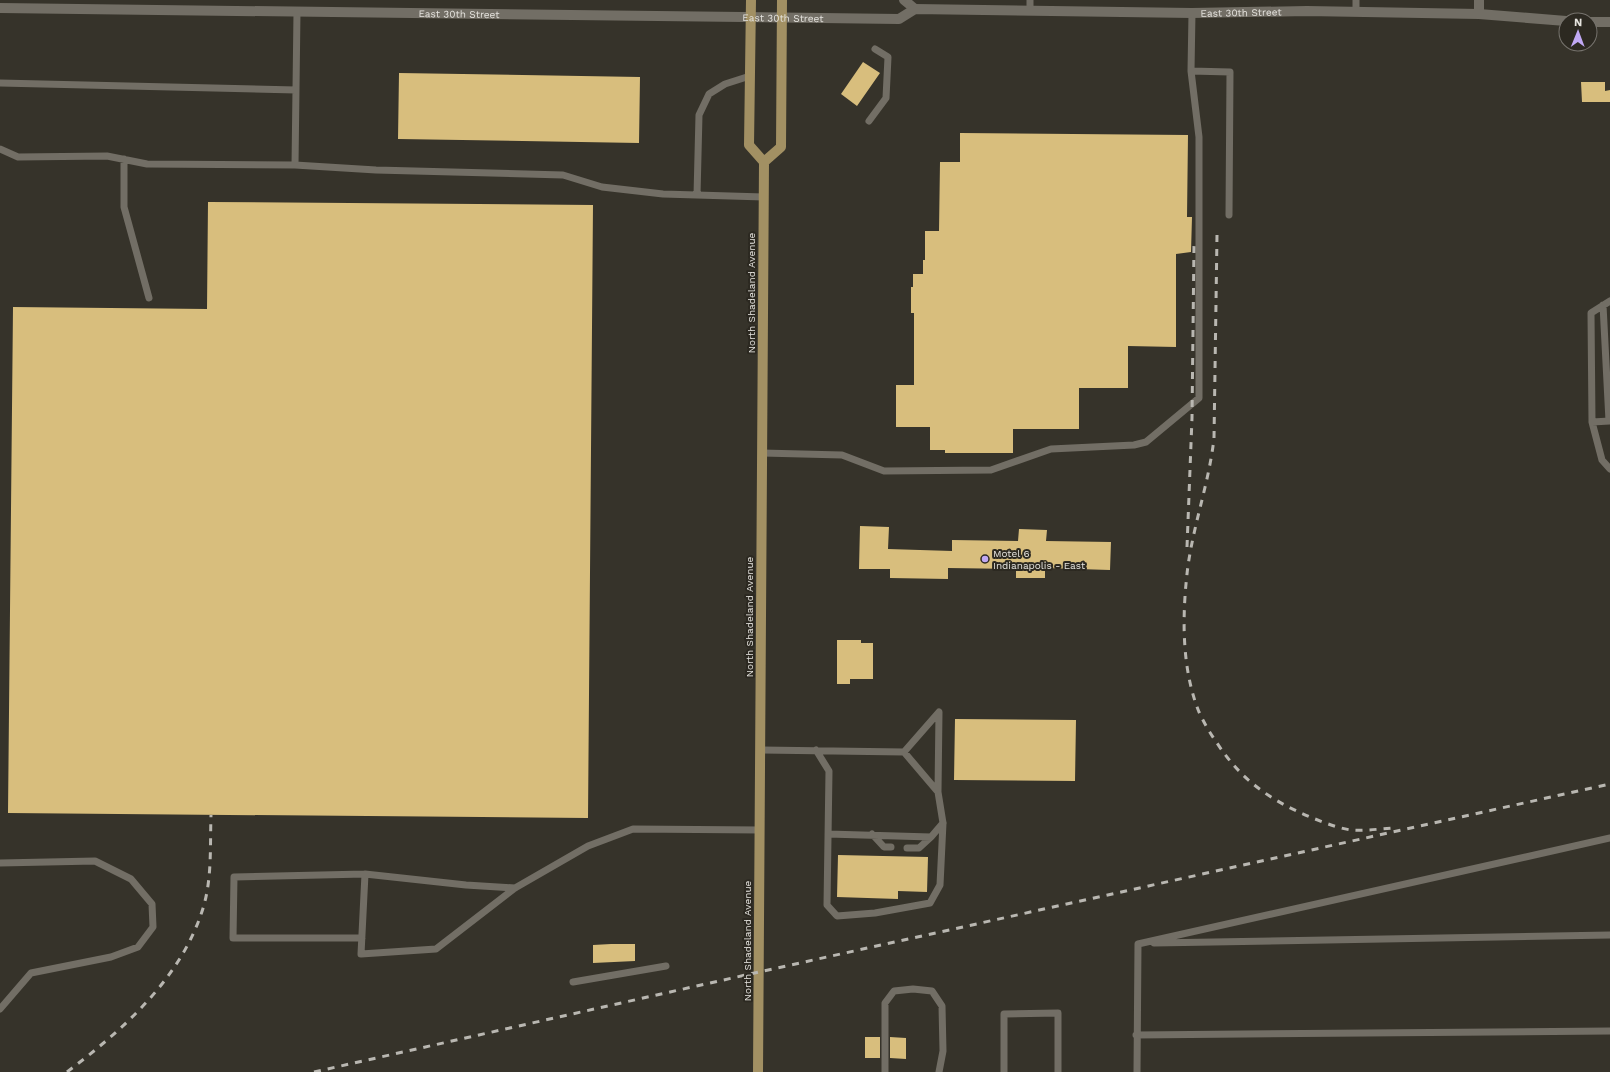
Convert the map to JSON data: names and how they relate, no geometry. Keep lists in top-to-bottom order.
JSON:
{
  "streets": {
    "main road": ["East 30th Street", "North Shadeland Avenue"]
  },
  "places": ["Motel 6 Indianapolis - East"],
  "north": "top"
}
